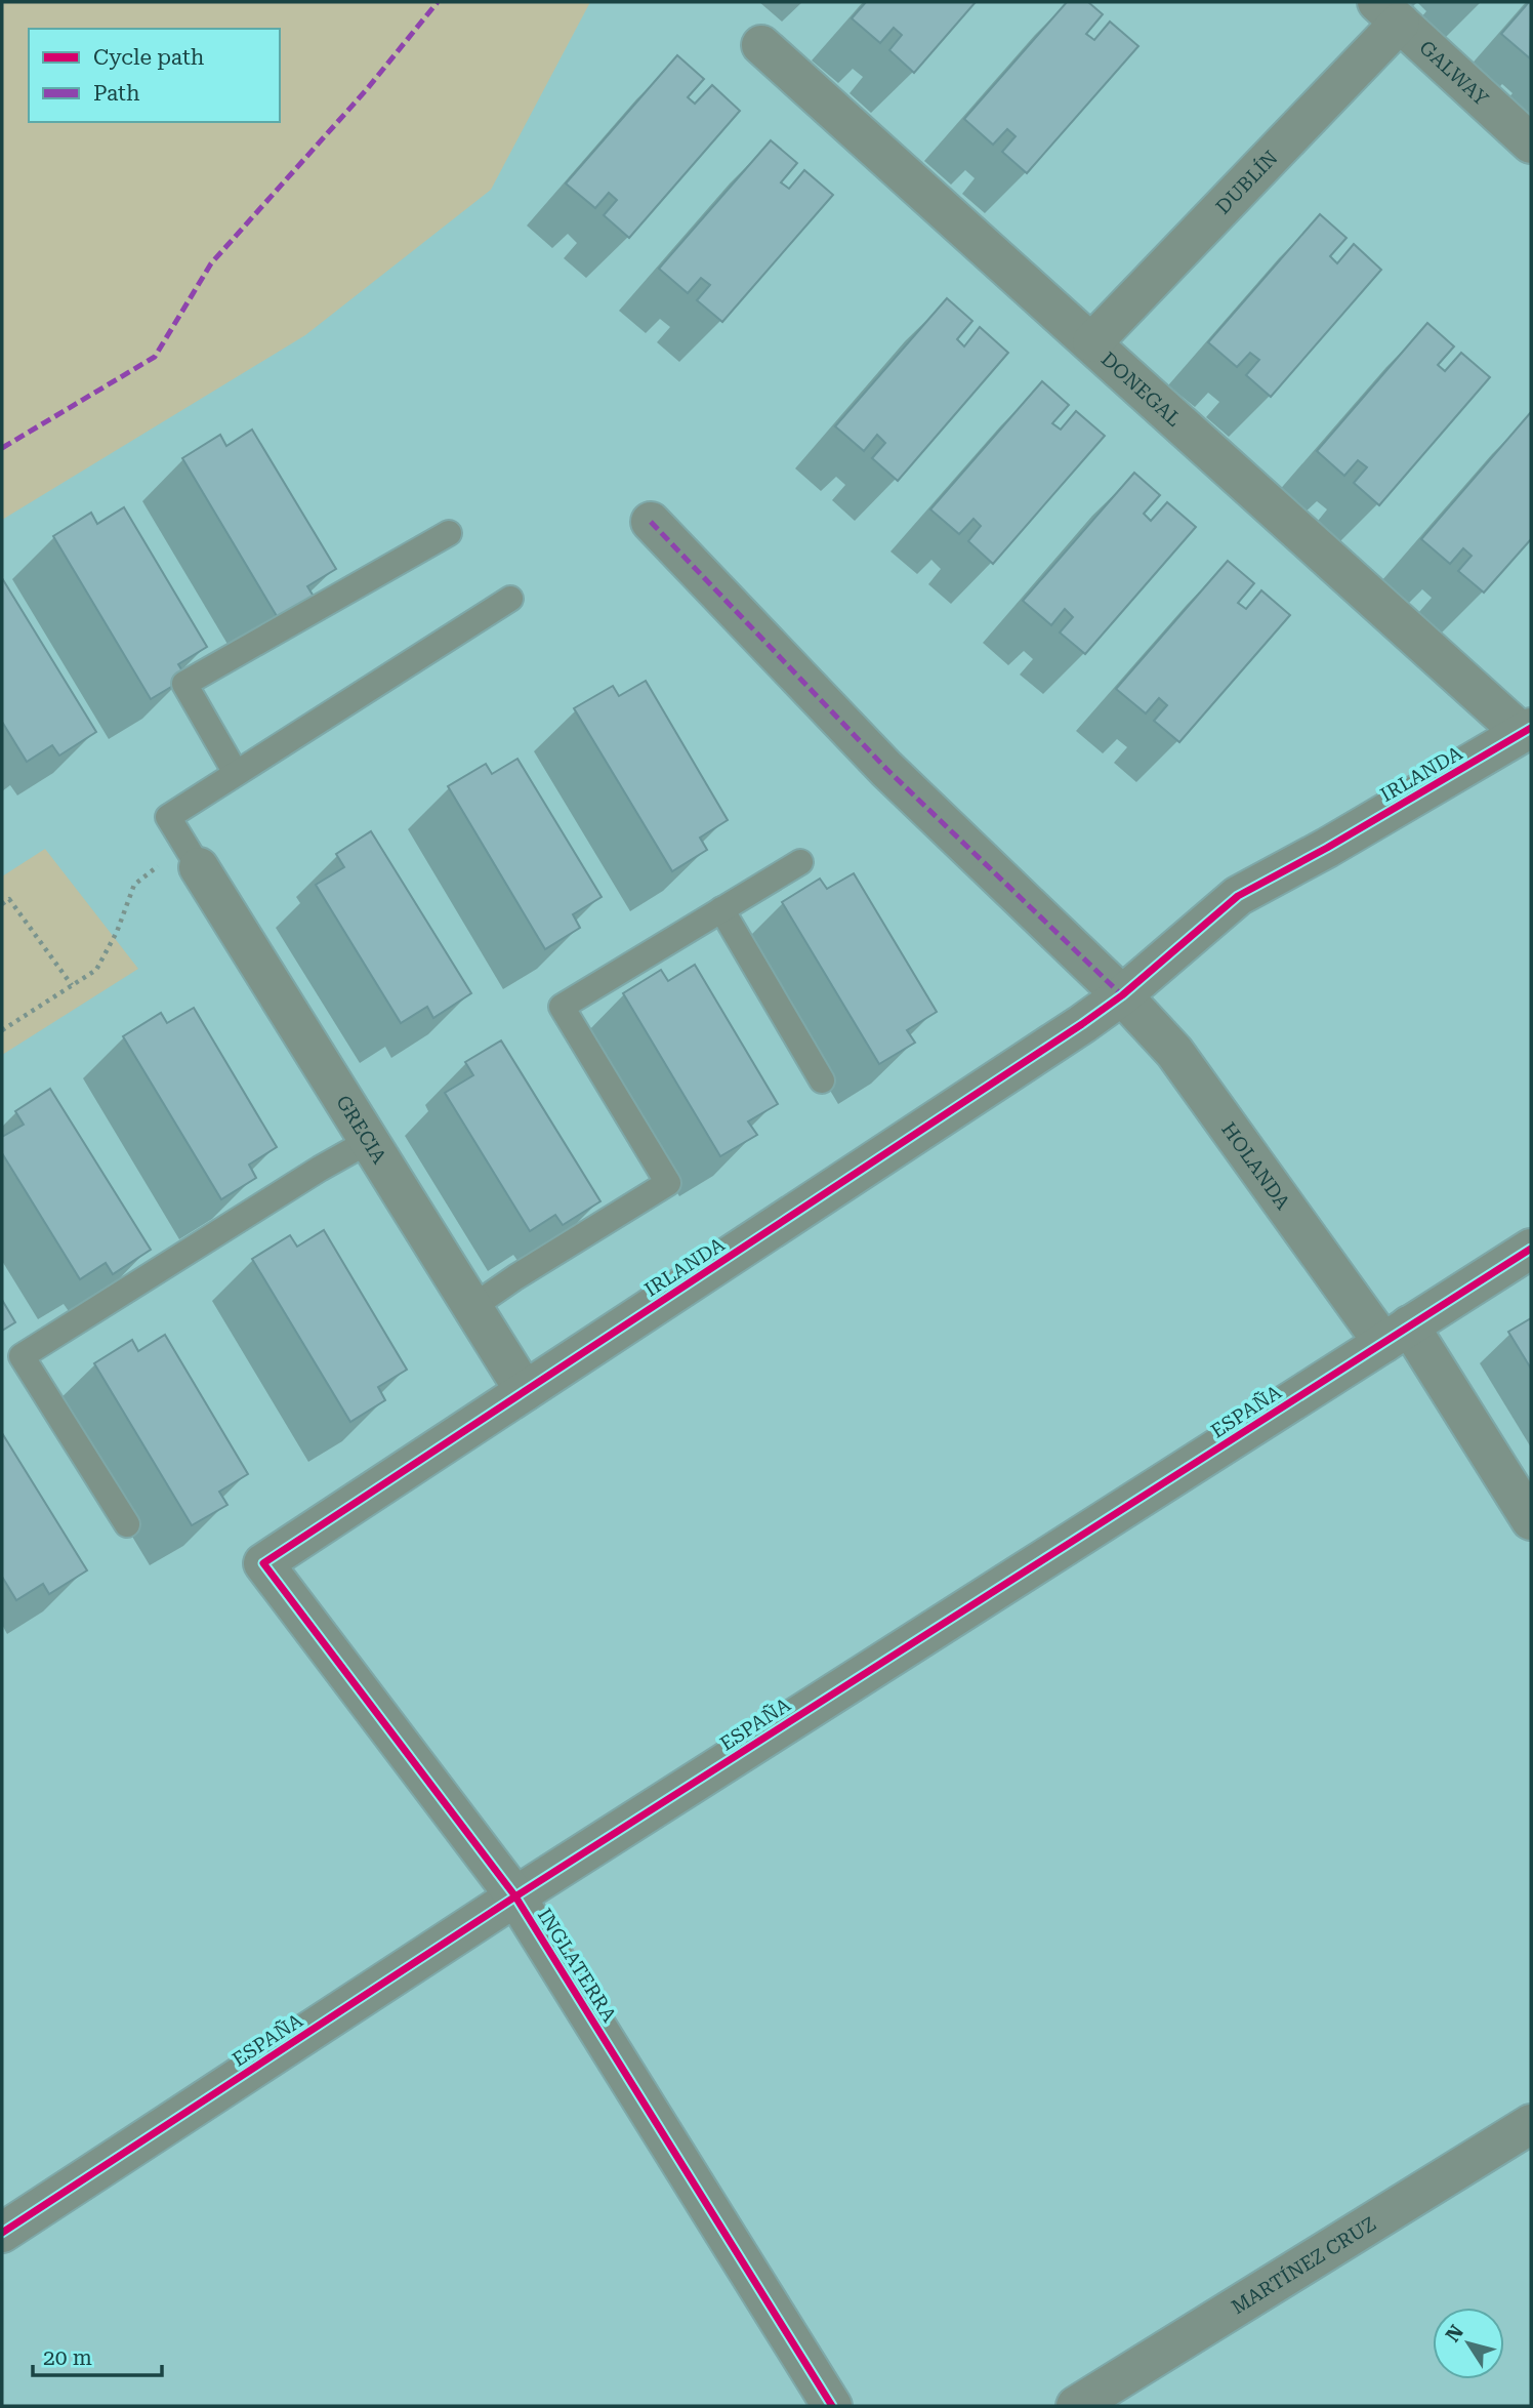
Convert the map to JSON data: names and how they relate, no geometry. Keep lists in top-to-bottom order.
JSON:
{
  "streets": {
    "street": [
      "GALWAY",
      "DUBLÍN",
      "DONEGAL",
      "IRLANDA",
      "GRECIA",
      "HOLANDA",
      "ESPAÑA",
      "INGLATERRA",
      "MARTÍNEZ CRUZ"
    ]
  },
  "crossings": [
    ["GALWAY", "DUBLÍN"],
    ["DUBLÍN", "DONEGAL"],
    ["DONEGAL", "IRLANDA"],
    ["IRLANDA", "GRECIA"],
    ["IRLANDA", "HOLANDA"],
    ["IRLANDA", "INGLATERRA"],
    ["HOLANDA", "ESPAÑA"],
    ["ESPAÑA", "INGLATERRA"]
  ],
  "legend": ["Cycle path", "Path"],
  "scale_bar": "20 m",
  "north": "top left"
}
